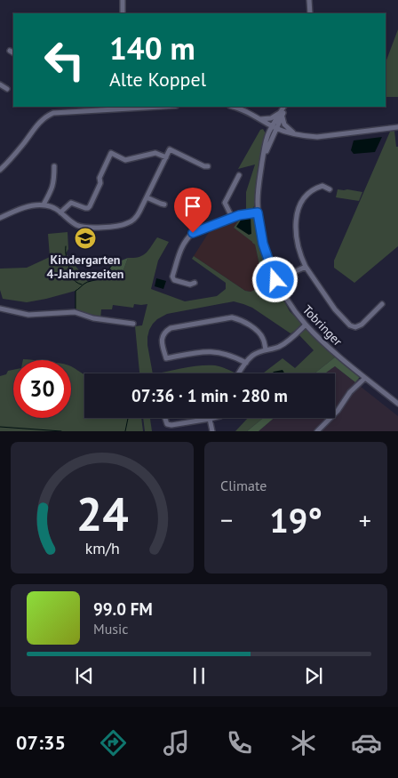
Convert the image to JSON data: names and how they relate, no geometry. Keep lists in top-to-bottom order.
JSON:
{
  "streets": {
    "street": ["Tobringer"]
  },
  "places": {
    "school or university": ["Kindergarten 4-Jahreszeiten"]
  },
  "page": {
    "turn": ["140 m", "Alte Koppel"],
    "limit": "30",
    "trip": "07:36 · 1 min · 280 m",
    "tile": "Climate",
    "heat": ["−", "19°", "+"],
    "song": ["99.0 FM", "Music"],
    "tabs": "07:35",
    "gauge": ["24", "km/h"]
  }
}
